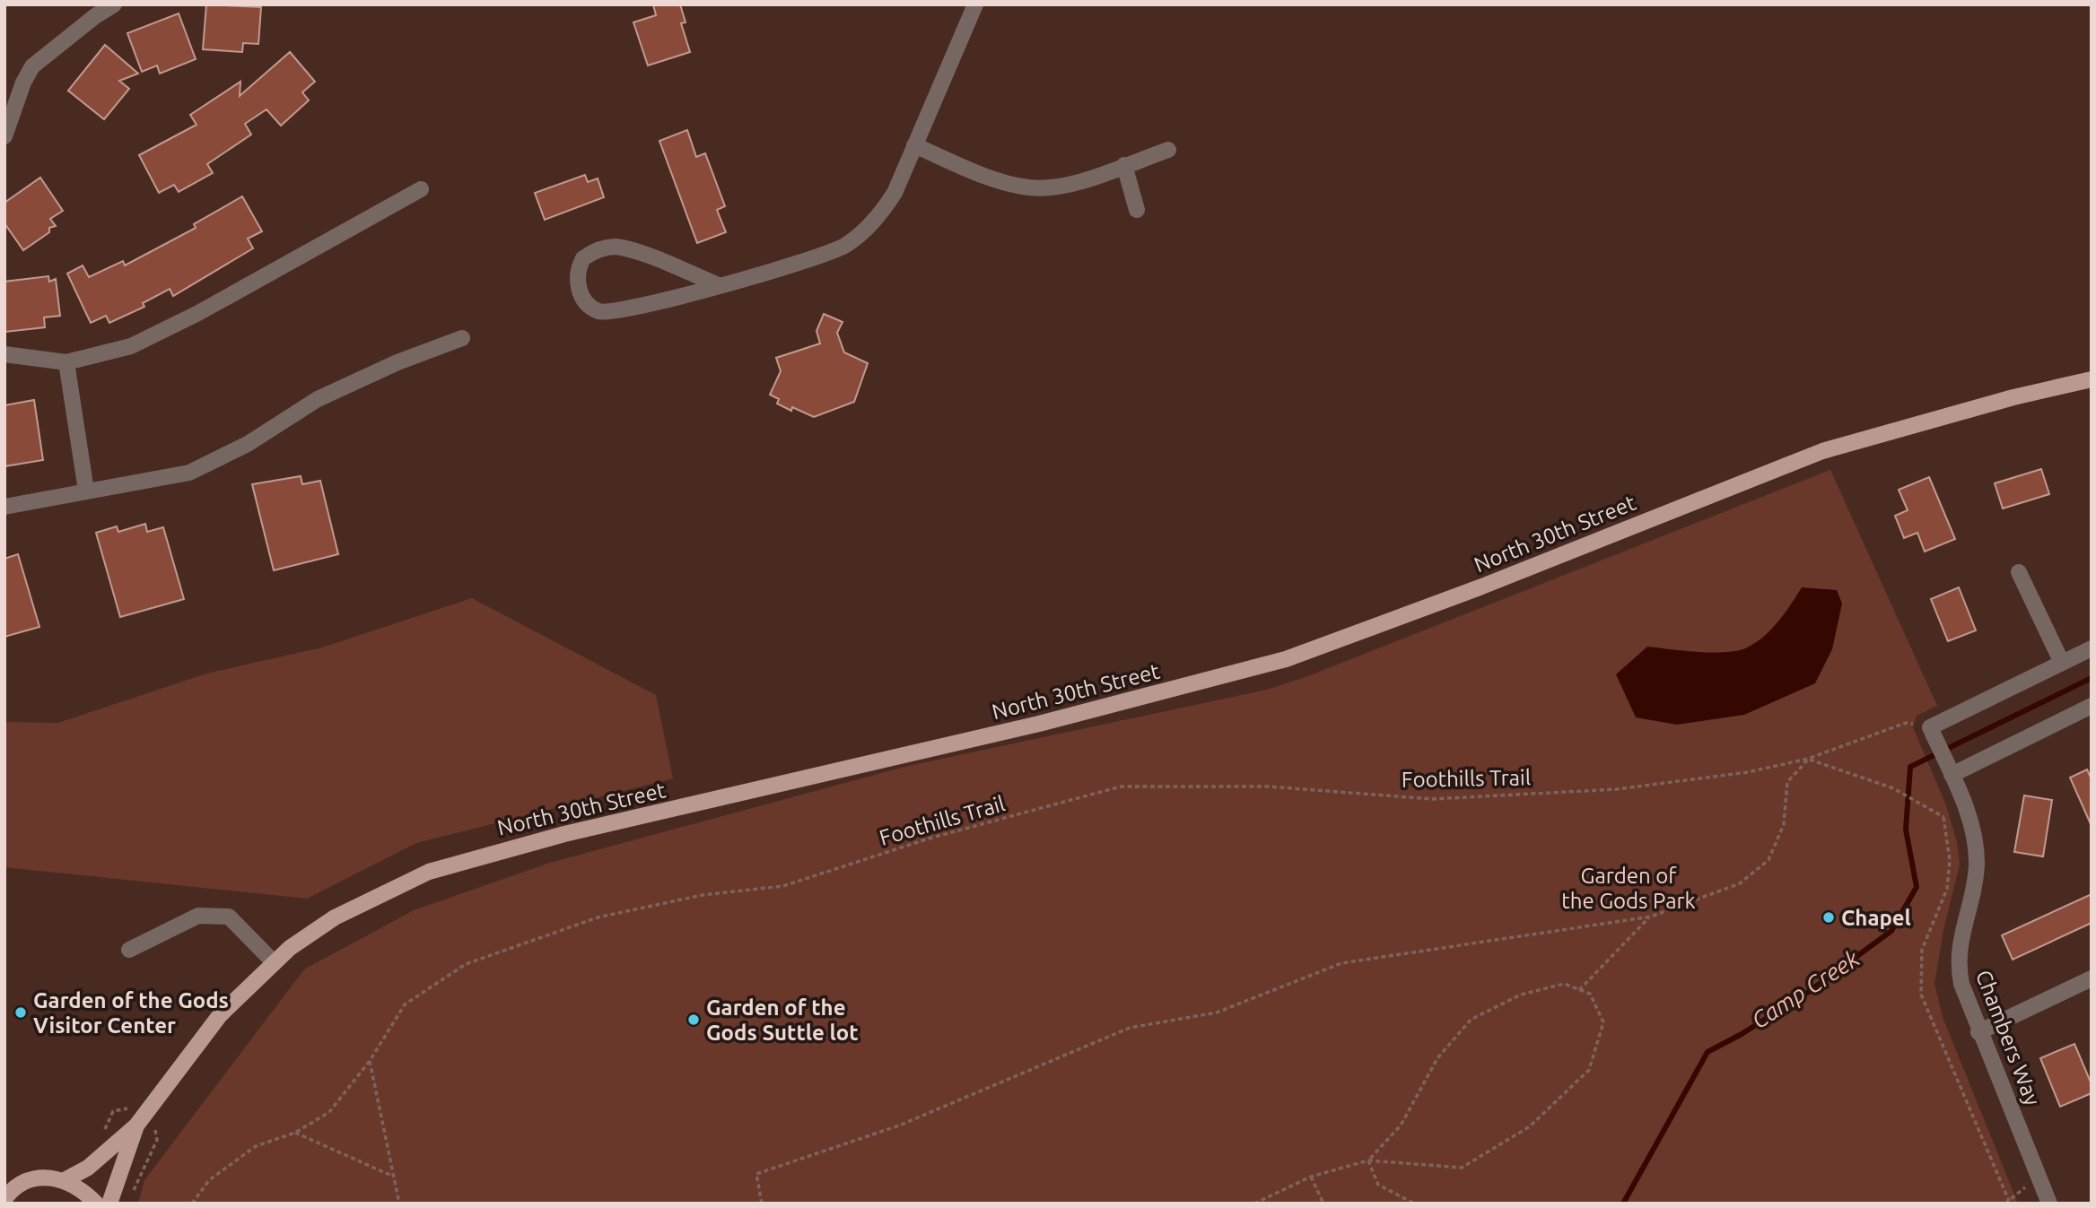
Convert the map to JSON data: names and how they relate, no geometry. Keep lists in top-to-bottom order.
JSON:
{
  "streets": {
    "main road": ["North 30th Street"],
    "street": ["Chambers Way"],
    "path": ["Foothills Trail"]
  },
  "crossings": [
    ["Foothills Trail", "Chambers Way"]
  ],
  "water": ["Camp Creek"],
  "parks": ["Garden of the Gods Park"],
  "places": ["Chapel", "Garden of the Gods Visitor Center", "Garden of the Gods Suttle lot"]
}
